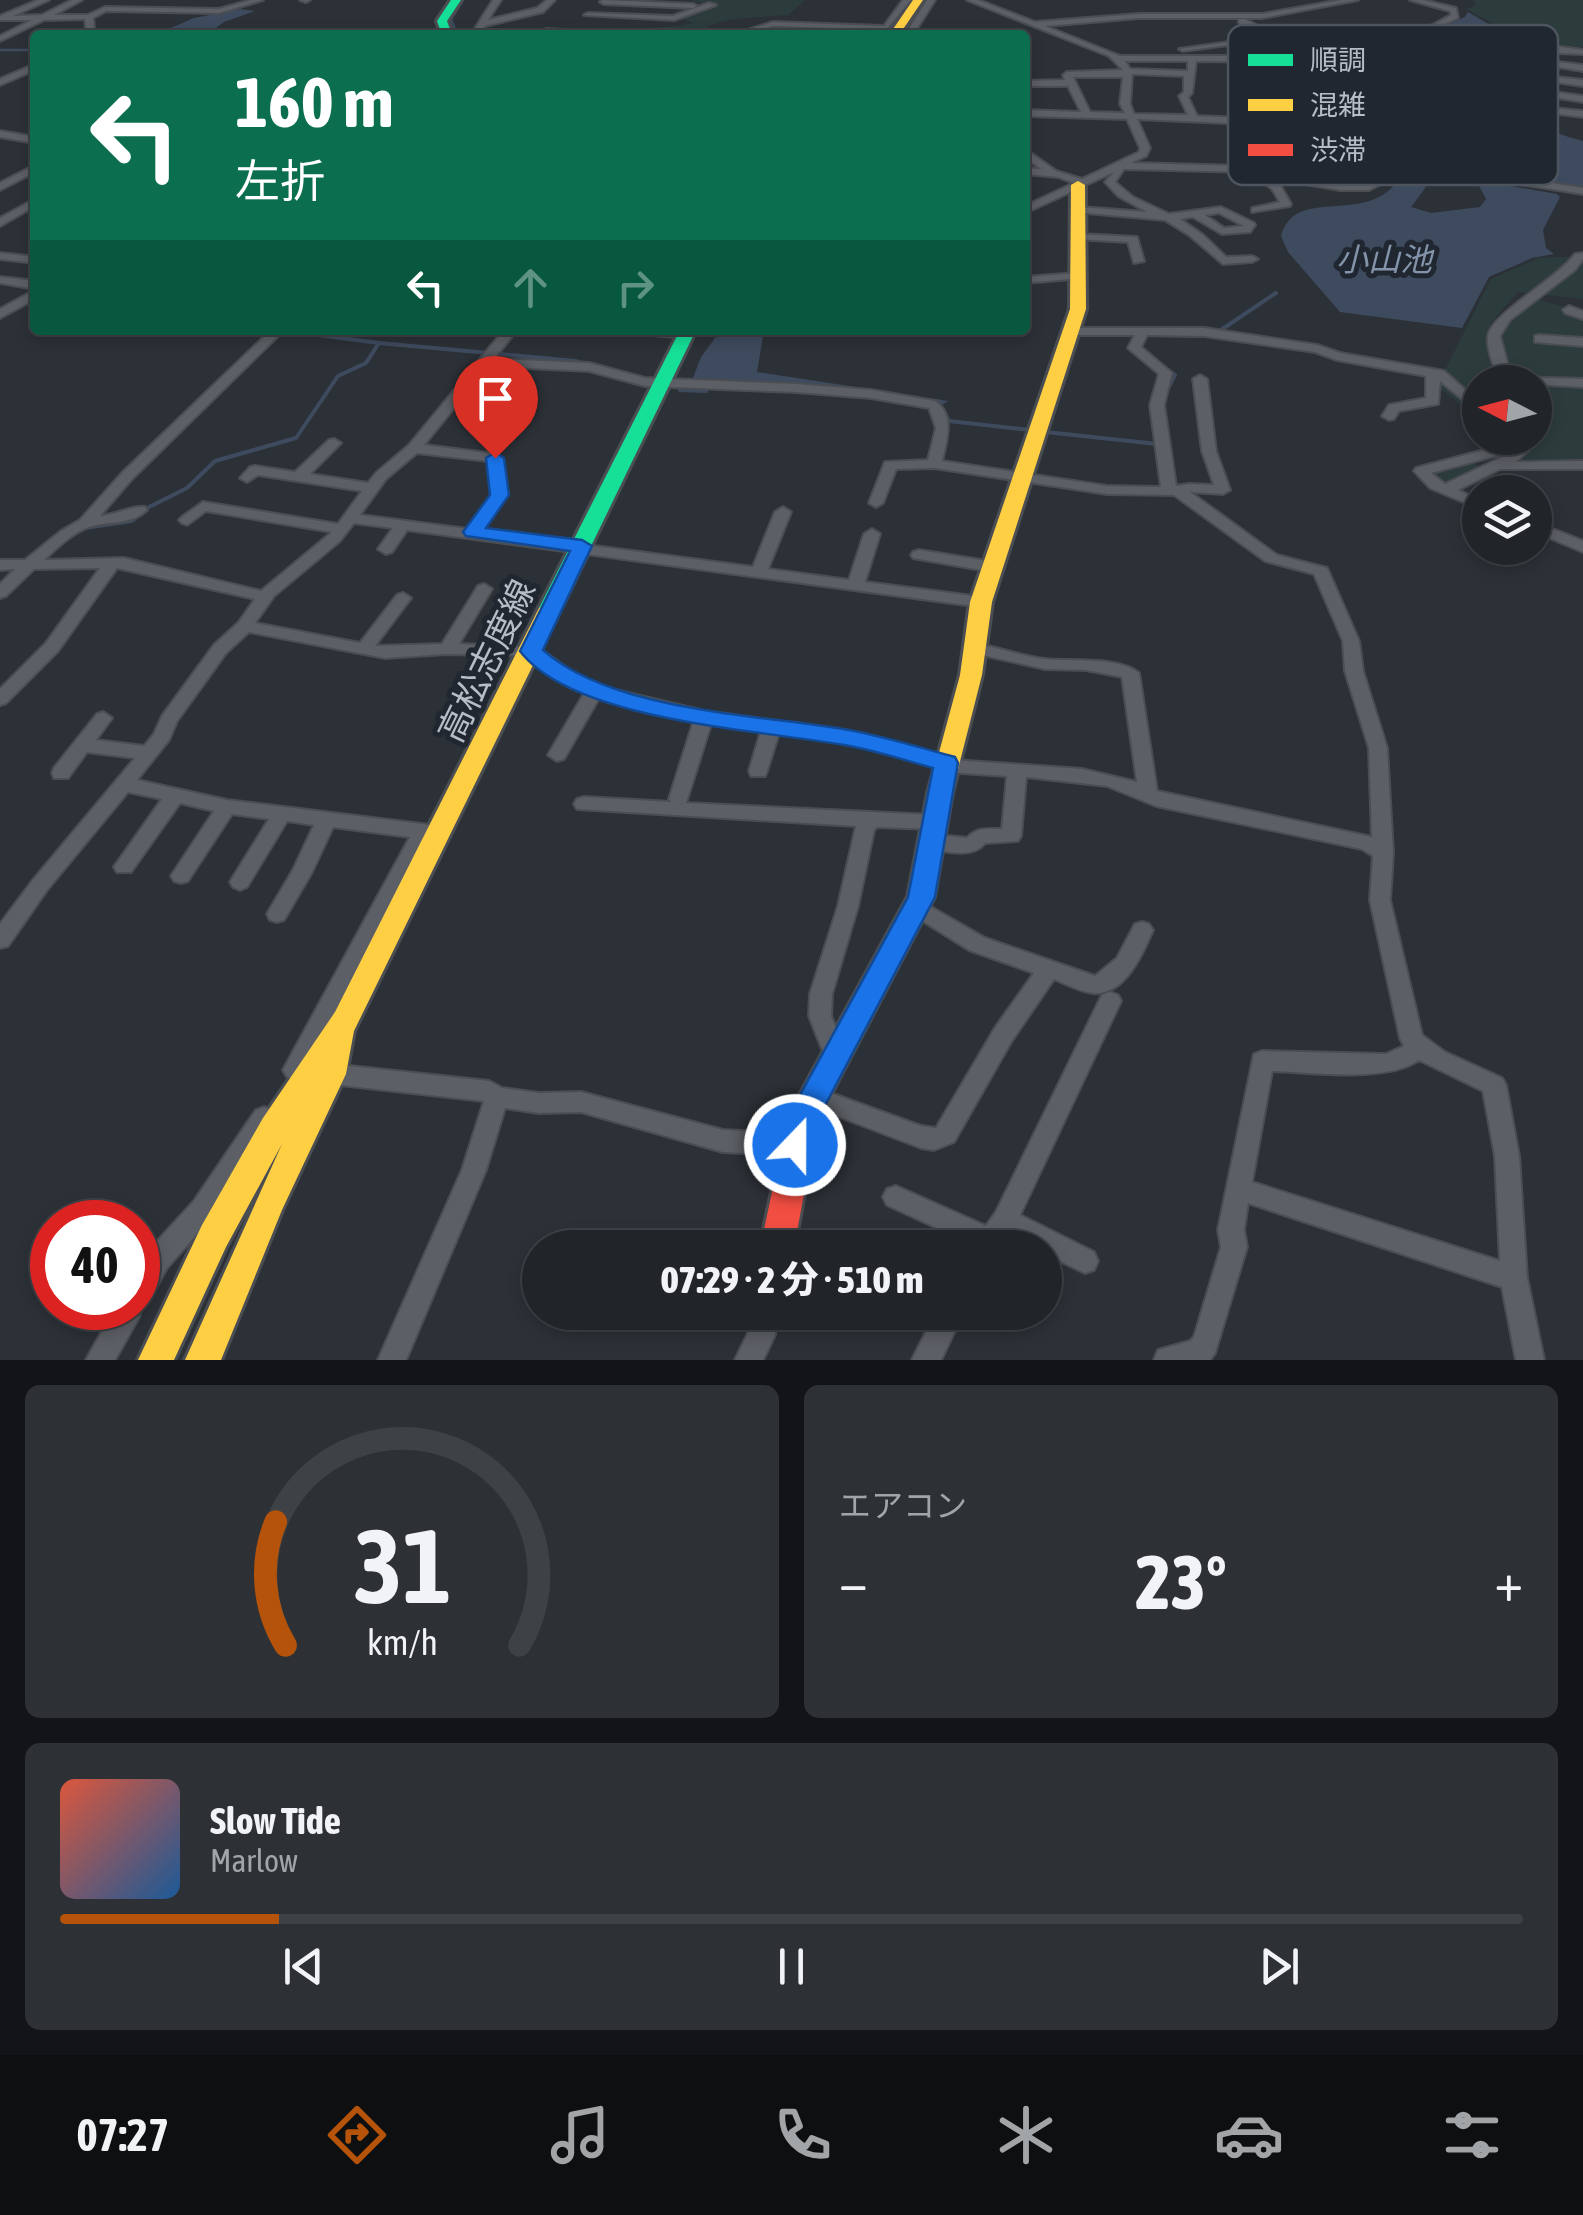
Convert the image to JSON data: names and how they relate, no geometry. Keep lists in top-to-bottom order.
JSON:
{
  "streets": {
    "street": ["高松志度線"]
  },
  "water": ["小山池"],
  "legend": ["順調", "混雑", "渋滞"],
  "north": "left",
  "page": {
    "turn": ["160 m", "左折"],
    "limit": "40",
    "trip": "07:29 · 2 分 · 510 m",
    "tile": "エアコン",
    "heat": ["−", "23°", "+"],
    "song": ["Slow Tide", "Marlow"],
    "tabs": "07:27",
    "gauge": ["31", "km/h"]
  }
}
